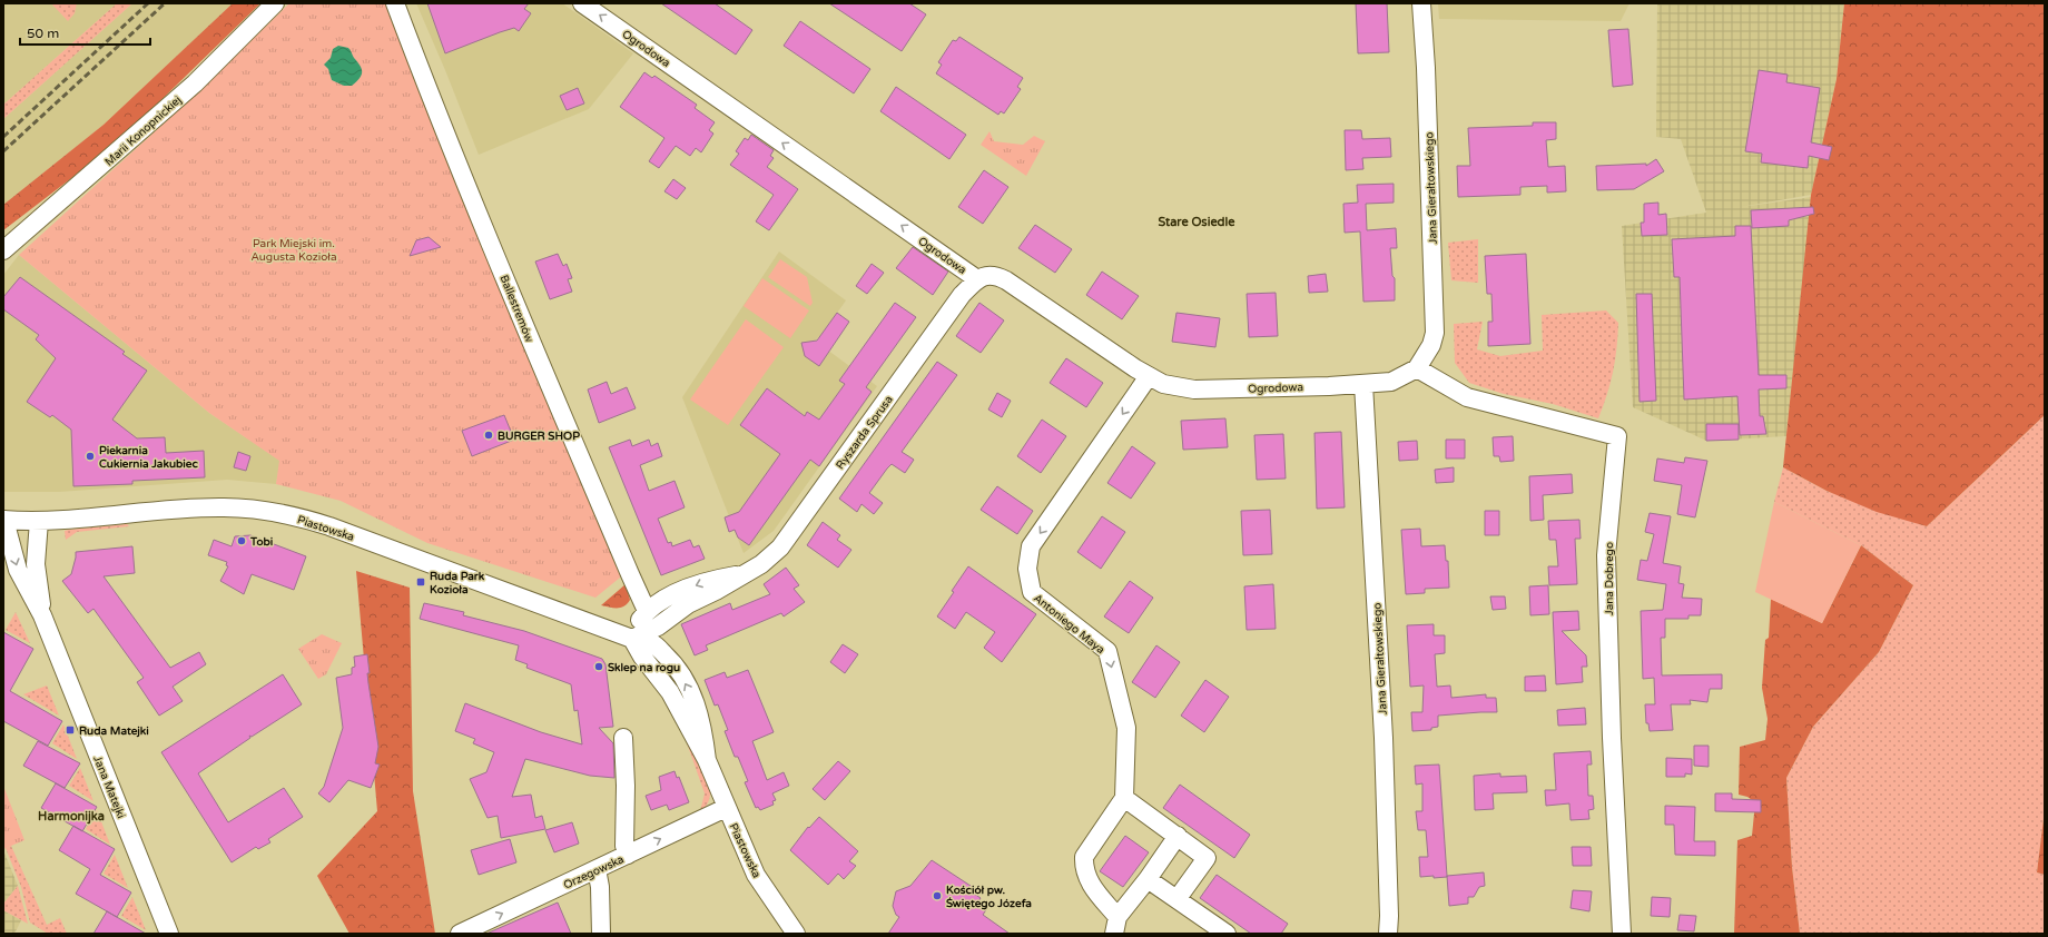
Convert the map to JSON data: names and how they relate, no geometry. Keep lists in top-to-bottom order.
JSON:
{
  "streets": {
    "street": [
      "Ogrodowa",
      "Marii Konopnickiej",
      "Jana Gierałtowskiego",
      "Ballestremów",
      "Ryszarda Sprusa",
      "Piastowska",
      "Jana Dobrego",
      "Antoniego Maya",
      "Jana Matejki",
      "Orzegowska"
    ]
  },
  "crossings": [
    ["Ogrodowa", "Jana Gierałtowskiego"],
    ["Ogrodowa", "Ryszarda Sprusa"],
    ["Ogrodowa", "Jana Dobrego"],
    ["Ogrodowa", "Antoniego Maya"],
    ["Jana Gierałtowskiego", "Jana Dobrego"],
    ["Ballestremów", "Ryszarda Sprusa"],
    ["Ryszarda Sprusa", "Piastowska"],
    ["Piastowska", "Jana Matejki"],
    ["Piastowska", "Orzegowska"]
  ],
  "one_way": ["Ogrodowa", "Antoniego Maya", "Orzegowska"],
  "districts": ["Stare Osiedle", "Harmonijka"],
  "parks": ["Park Miejski im. Augusta Kozioła"],
  "places": {
    "other": [
      "BURGER SHOP",
      "Piekarnia Cukiernia Jakubiec",
      "Tobi",
      "Sklep na rogu",
      "Kościół pw. Świętego Józefa"
    ],
    "transit": ["Ruda Park Kozioła", "Ruda Matejki"]
  },
  "scale_bar": "50 m"
}
